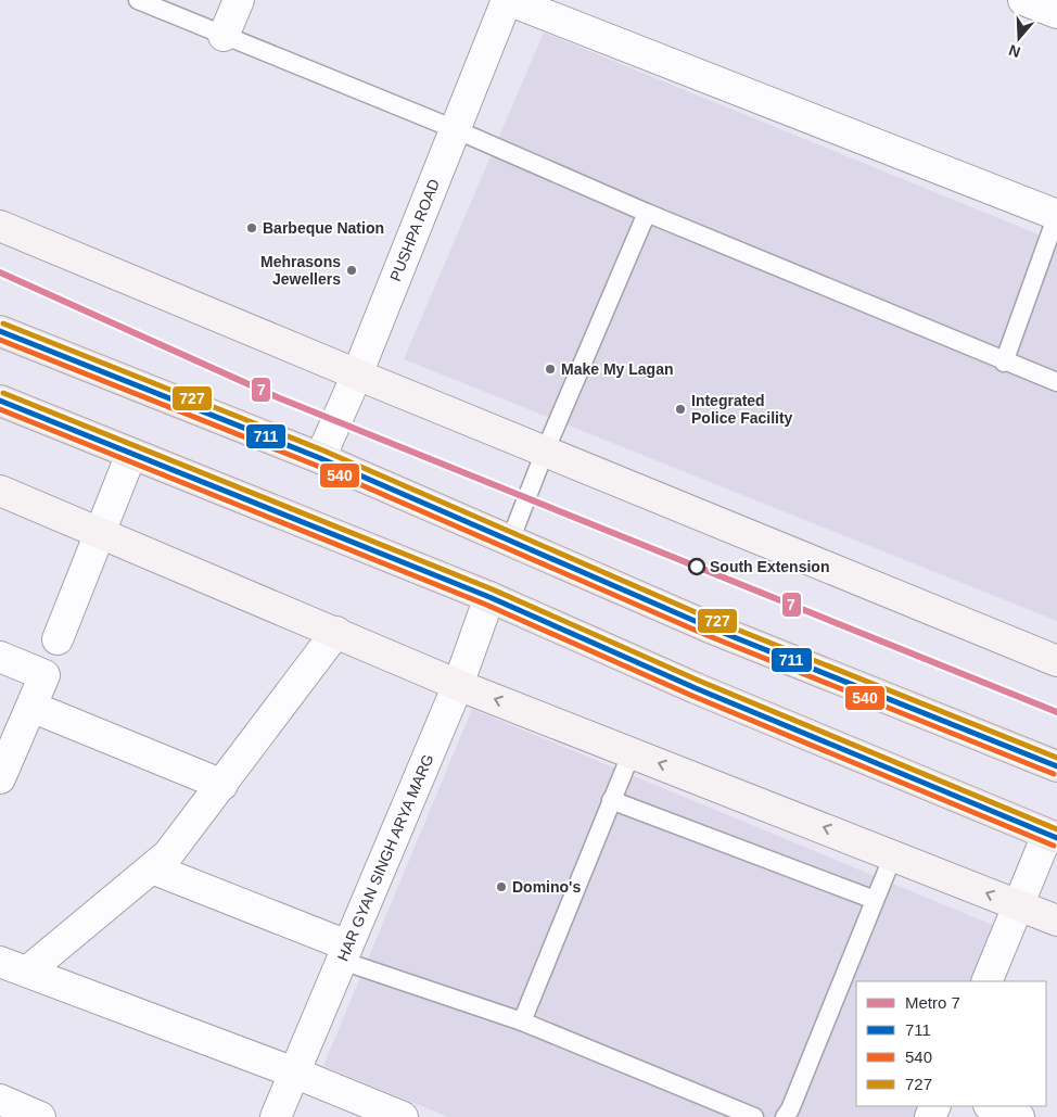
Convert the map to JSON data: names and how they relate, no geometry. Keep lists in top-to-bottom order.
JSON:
{
  "streets": {
    "street": ["PUSHPA ROAD", "HAR GYAN SINGH ARYA MARG"]
  },
  "places": [
    "Barbeque Nation",
    "Mehrasons Jewellers",
    "Make My Lagan",
    "Integrated Police Facility",
    "South Extension",
    "Domino's"
  ],
  "lines": [
    "metro line 7",
    "transit line 727",
    "transit line 711",
    "transit line 540"
  ],
  "legend": [
    "Metro 7",
    "711",
    "540",
    "727"
  ],
  "north": "bottom"
}
